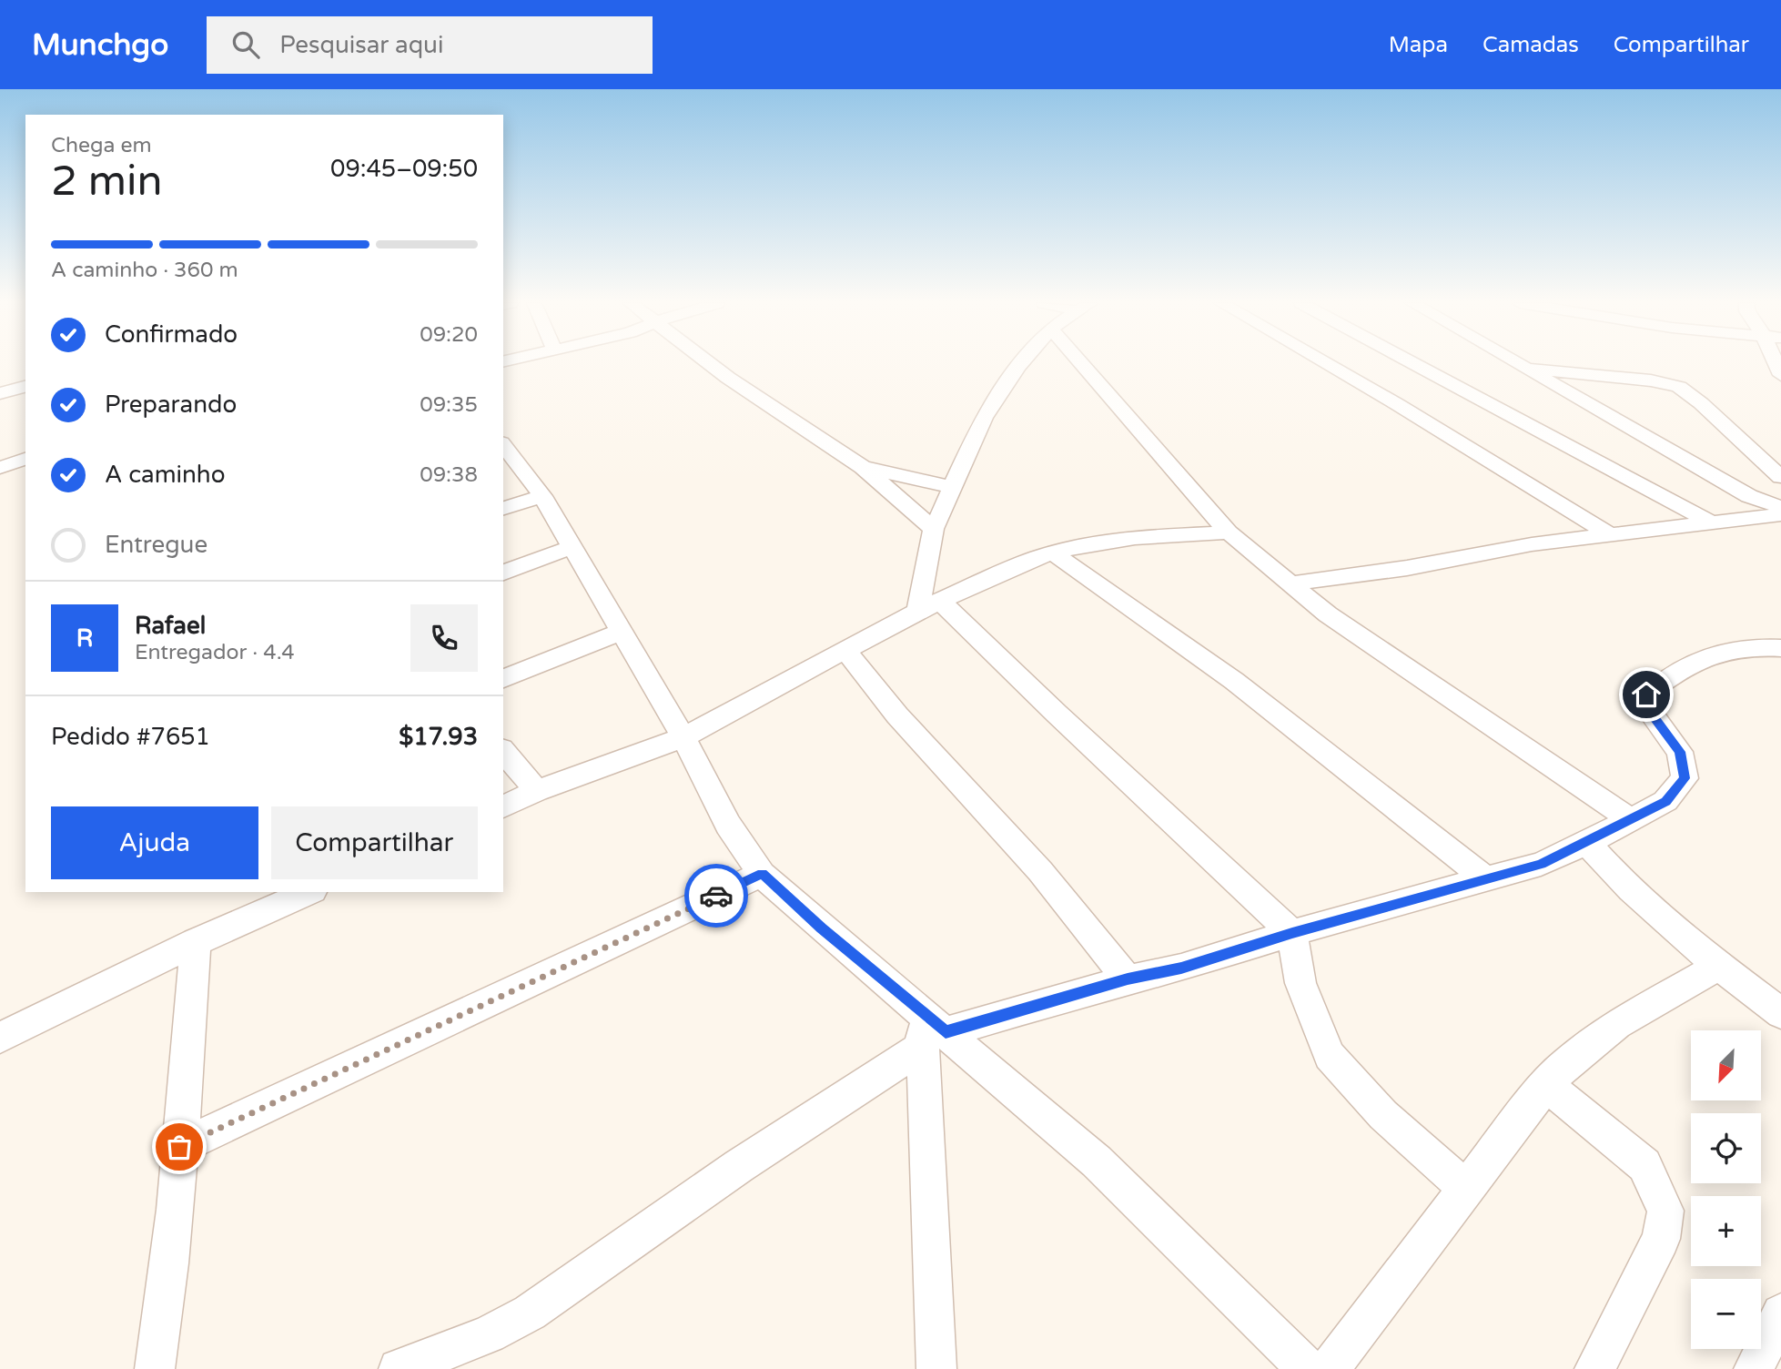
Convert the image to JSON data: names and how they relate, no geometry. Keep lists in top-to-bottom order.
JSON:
{
  "north": "bottom left",
  "page": {
    "header": "Munchgo",
    "search": "Pesquisar aqui",
    "nav": ["Mapa", "Camadas", "Compartilhar"],
    "heading": ["2 min", "Chega em", "09:45–09:50"],
    "panel": [
      "Rafael",
      "Entregador · 4.4",
      "Pedido #7651",
      "$17.93"
    ],
    "bar": "A caminho · 360 m",
    "list": [
      ["Confirmado", "09:20"],
      ["Preparando", "09:35"],
      ["A caminho", "09:38"],
      "Entregue"
    ],
    "round": "R",
    "buttons": ["Ajuda", "Compartilhar"],
    "map_buttons": ["+", "−"]
  }
}
